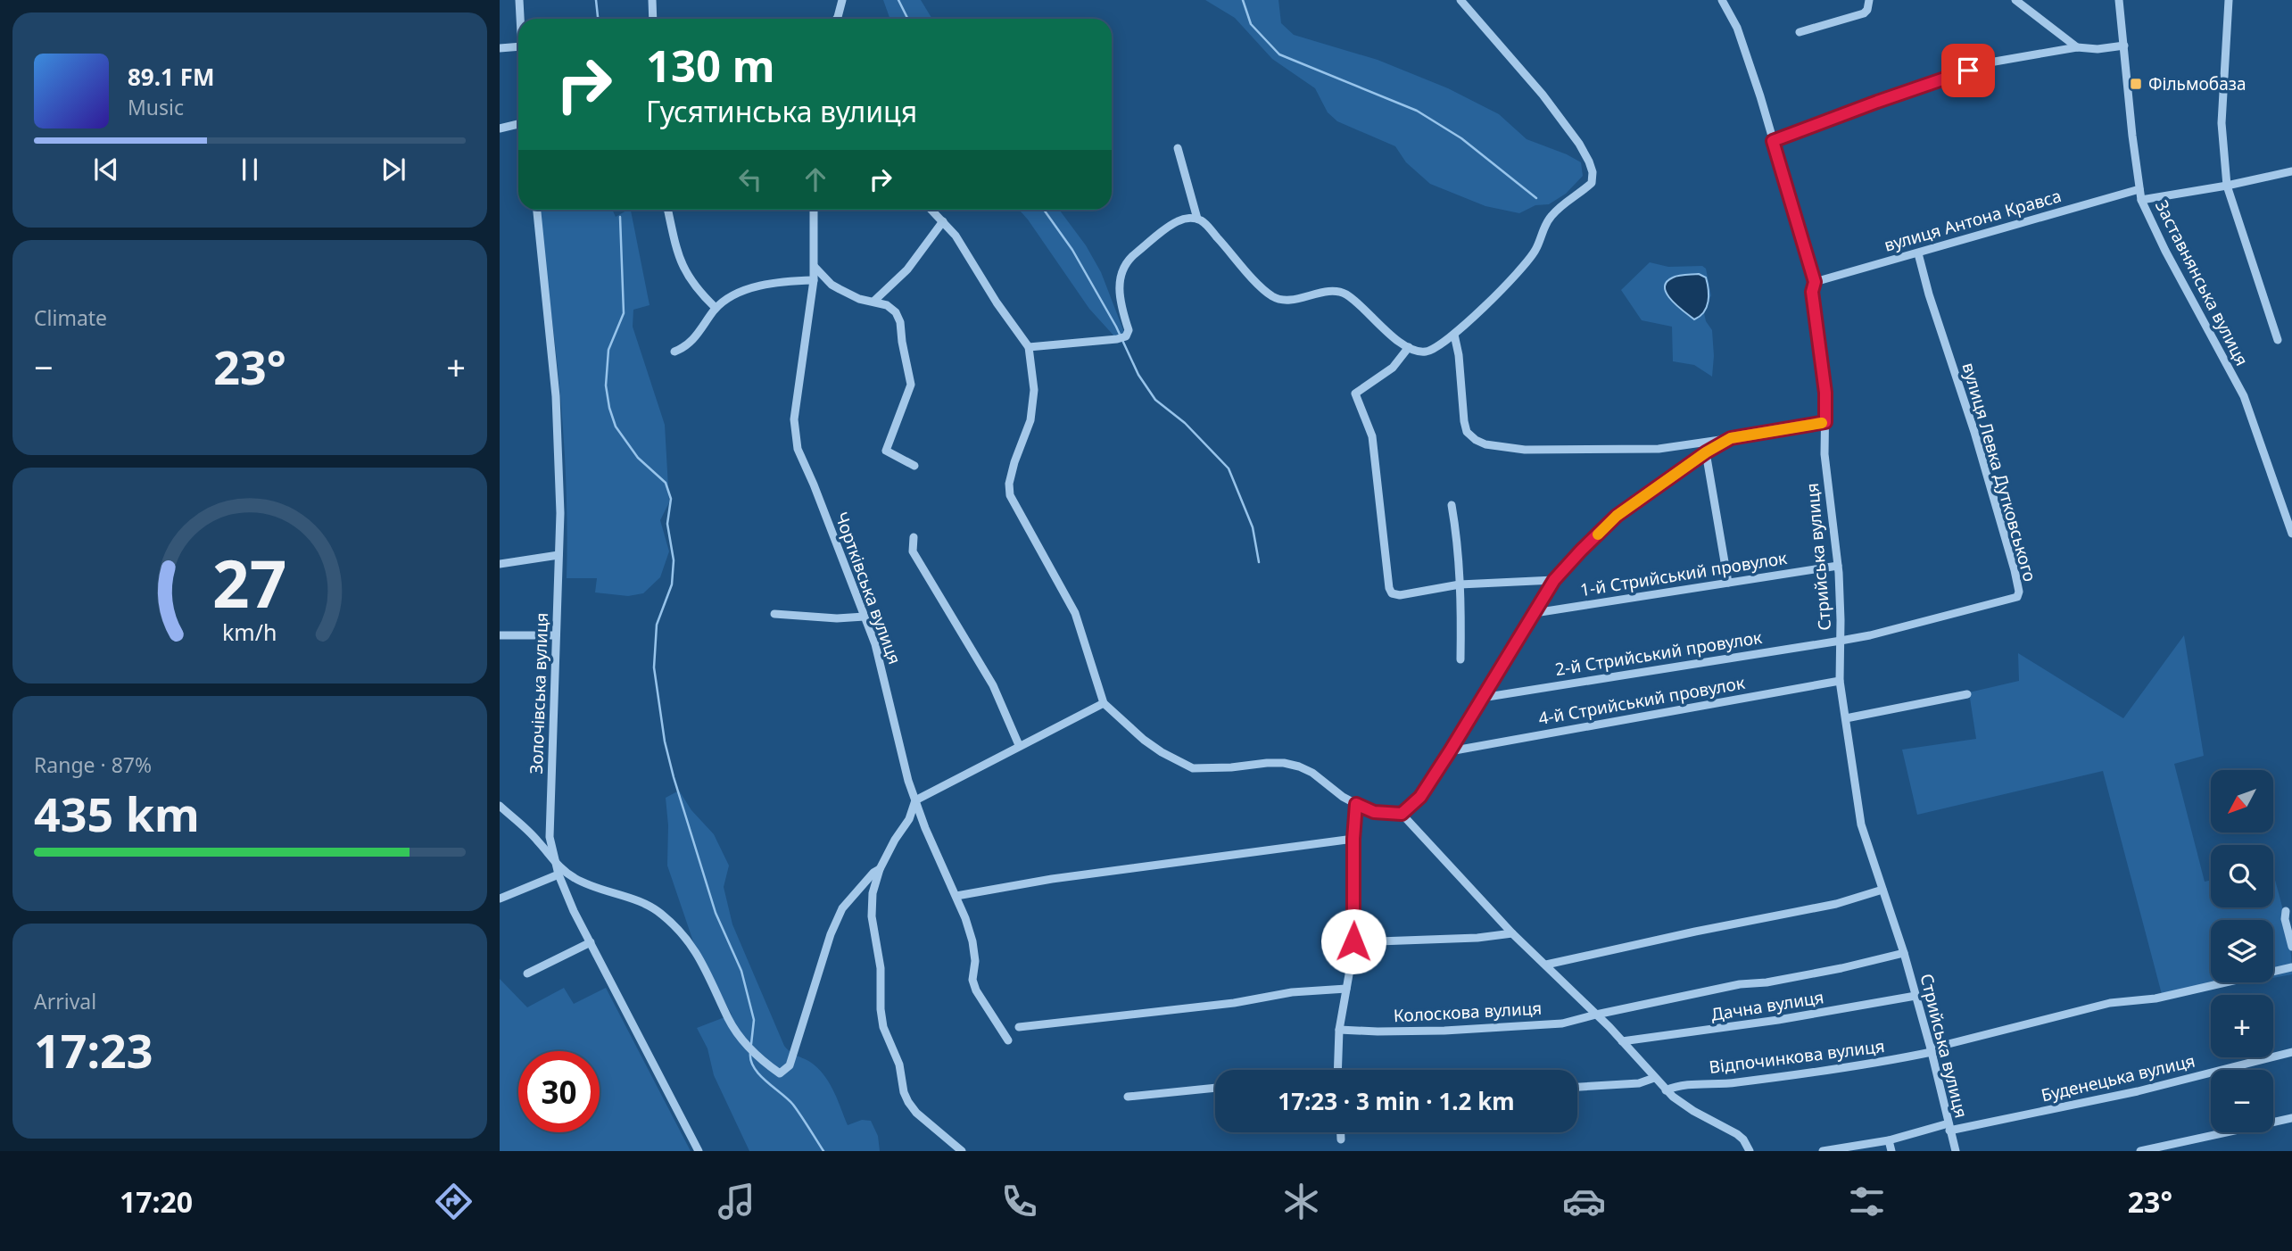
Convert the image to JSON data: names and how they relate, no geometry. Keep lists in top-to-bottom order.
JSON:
{
  "streets": {
    "street": [
      "вулиця Антона Кравса",
      "Заставнянська вулиця",
      "вулиця Левка Дутковського",
      "Стрийська вулиця",
      "1-й Стрийський провулок",
      "Чортківська вулиця",
      "2-й Стрийський провулок",
      "Золочівська вулиця",
      "4-й Стрийський провулок",
      "Дачна вулиця",
      "Колоскова вулиця",
      "Відпочинкова вулиця",
      "Буденецька вулиця"
    ]
  },
  "crossings": [
    ["вулиця Антона Кравса", "Заставнянська вулиця"],
    ["вулиця Антона Кравса", "вулиця Левка Дутковського"],
    ["вулиця Антона Кравса", "Стрийська вулиця"],
    ["вулиця Левка Дутковського", "Стрийська вулиця"],
    ["вулиця Левка Дутковського", "2-й Стрийський провулок"],
    ["Стрийська вулиця", "1-й Стрийський провулок"],
    ["Стрийська вулиця", "2-й Стрийський провулок"],
    ["Стрийська вулиця", "4-й Стрийський провулок"],
    ["Стрийська вулиця", "Дачна вулиця"],
    ["Стрийська вулиця", "Колоскова вулиця"],
    ["Стрийська вулиця", "Відпочинкова вулиця"],
    ["Стрийська вулиця", "Буденецька вулиця"]
  ],
  "places": {
    "transit": ["Фільмобаза"]
  },
  "north": "bottom left",
  "page": {
    "turn": ["130 m", "Гусятинська вулиця"],
    "song": ["89.1 FM", "Music"],
    "tile": [
      "Climate",
      ["Range · 87%", "435 km"],
      ["Arrival", "17:23"]
    ],
    "heat": ["−", "23°", "+"],
    "map_buttons": ["+", "−"],
    "limit": "30",
    "trip": "17:23 · 3 min · 1.2 km",
    "tabs": ["17:20", "23°"],
    "gauge": ["27", "km/h"]
  }
}
